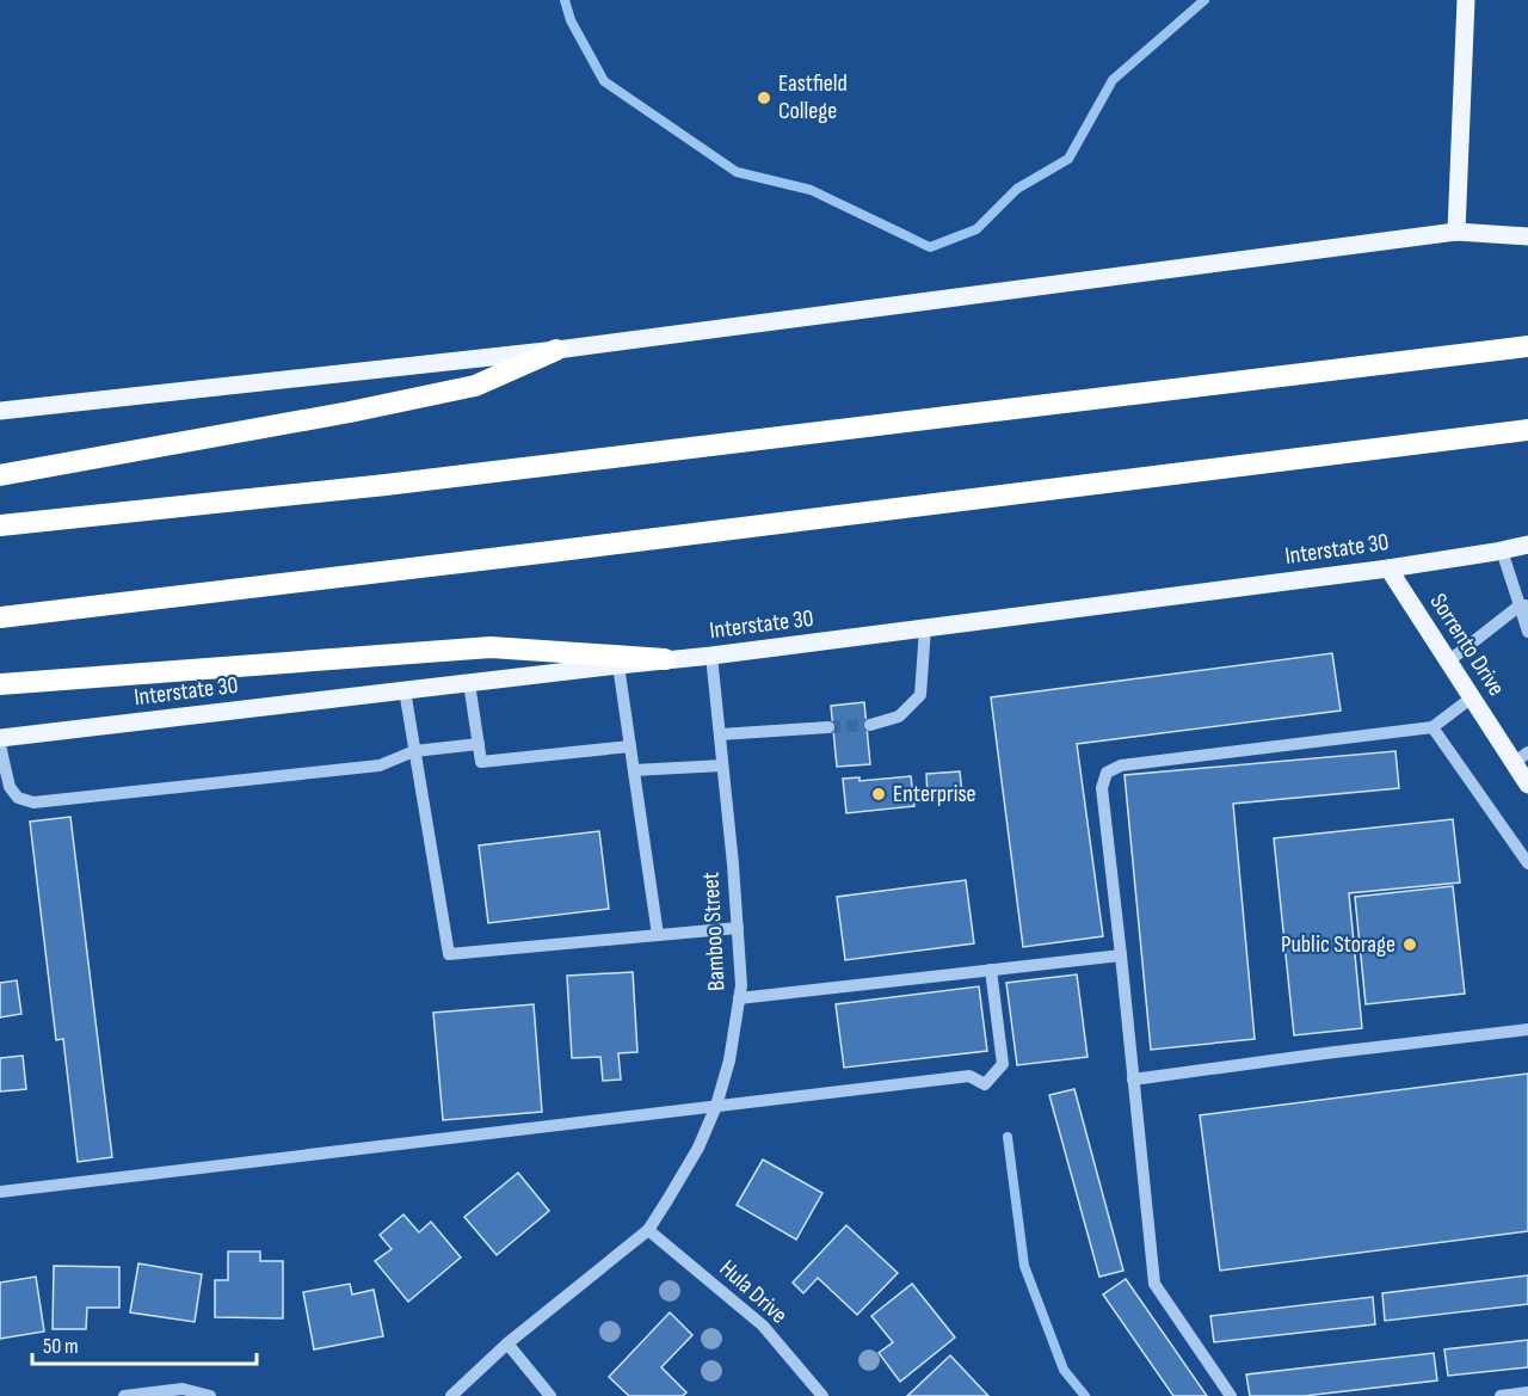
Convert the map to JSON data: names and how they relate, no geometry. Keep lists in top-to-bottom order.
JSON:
{
  "streets": {
    "main road": ["Interstate 30", "Sorrento Drive"],
    "street": ["Bamboo Street", "Hula Drive"]
  },
  "crossings": [
    ["Interstate 30", "Sorrento Drive"],
    ["Interstate 30", "Bamboo Street"],
    ["Bamboo Street", "Hula Drive"]
  ],
  "places": ["Eastfield College", "Enterprise", "Public Storage"],
  "scale_bar": "50 m"
}
